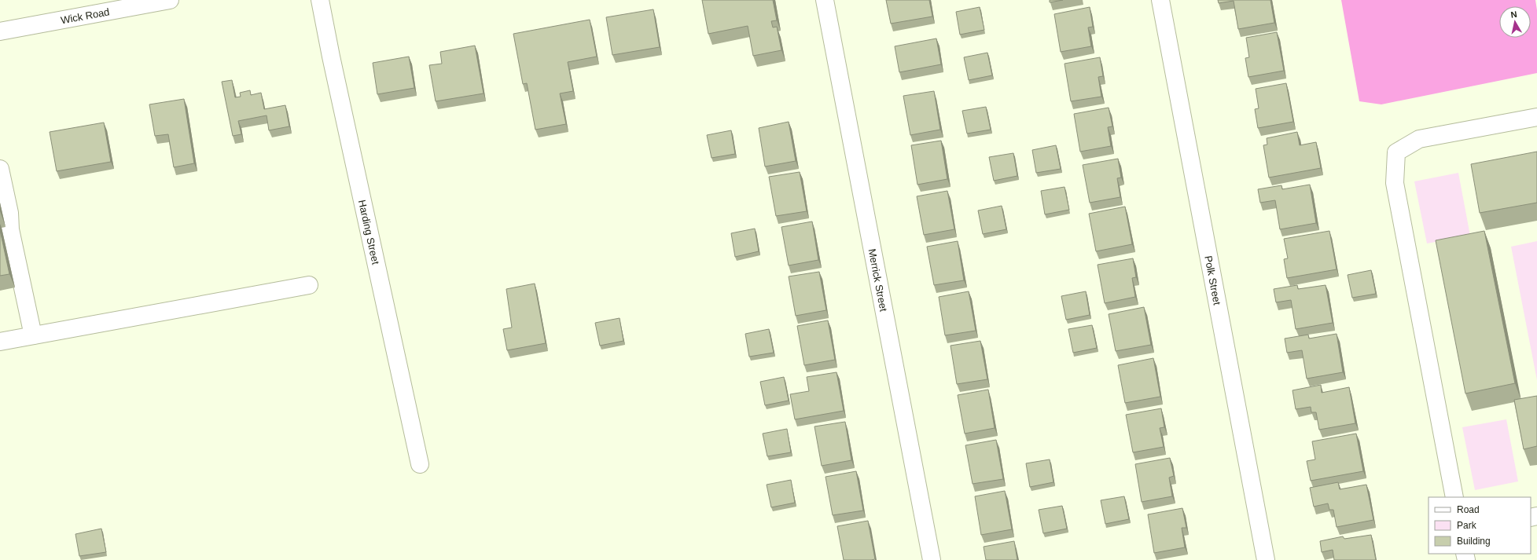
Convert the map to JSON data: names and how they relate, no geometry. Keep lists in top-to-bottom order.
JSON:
{
  "streets": {
    "street": [
      "Wick Road",
      "Harding Street",
      "Merrick Street",
      "Polk Street"
    ]
  },
  "legend": ["Road", "Park", "Building"],
  "north": "top"
}
